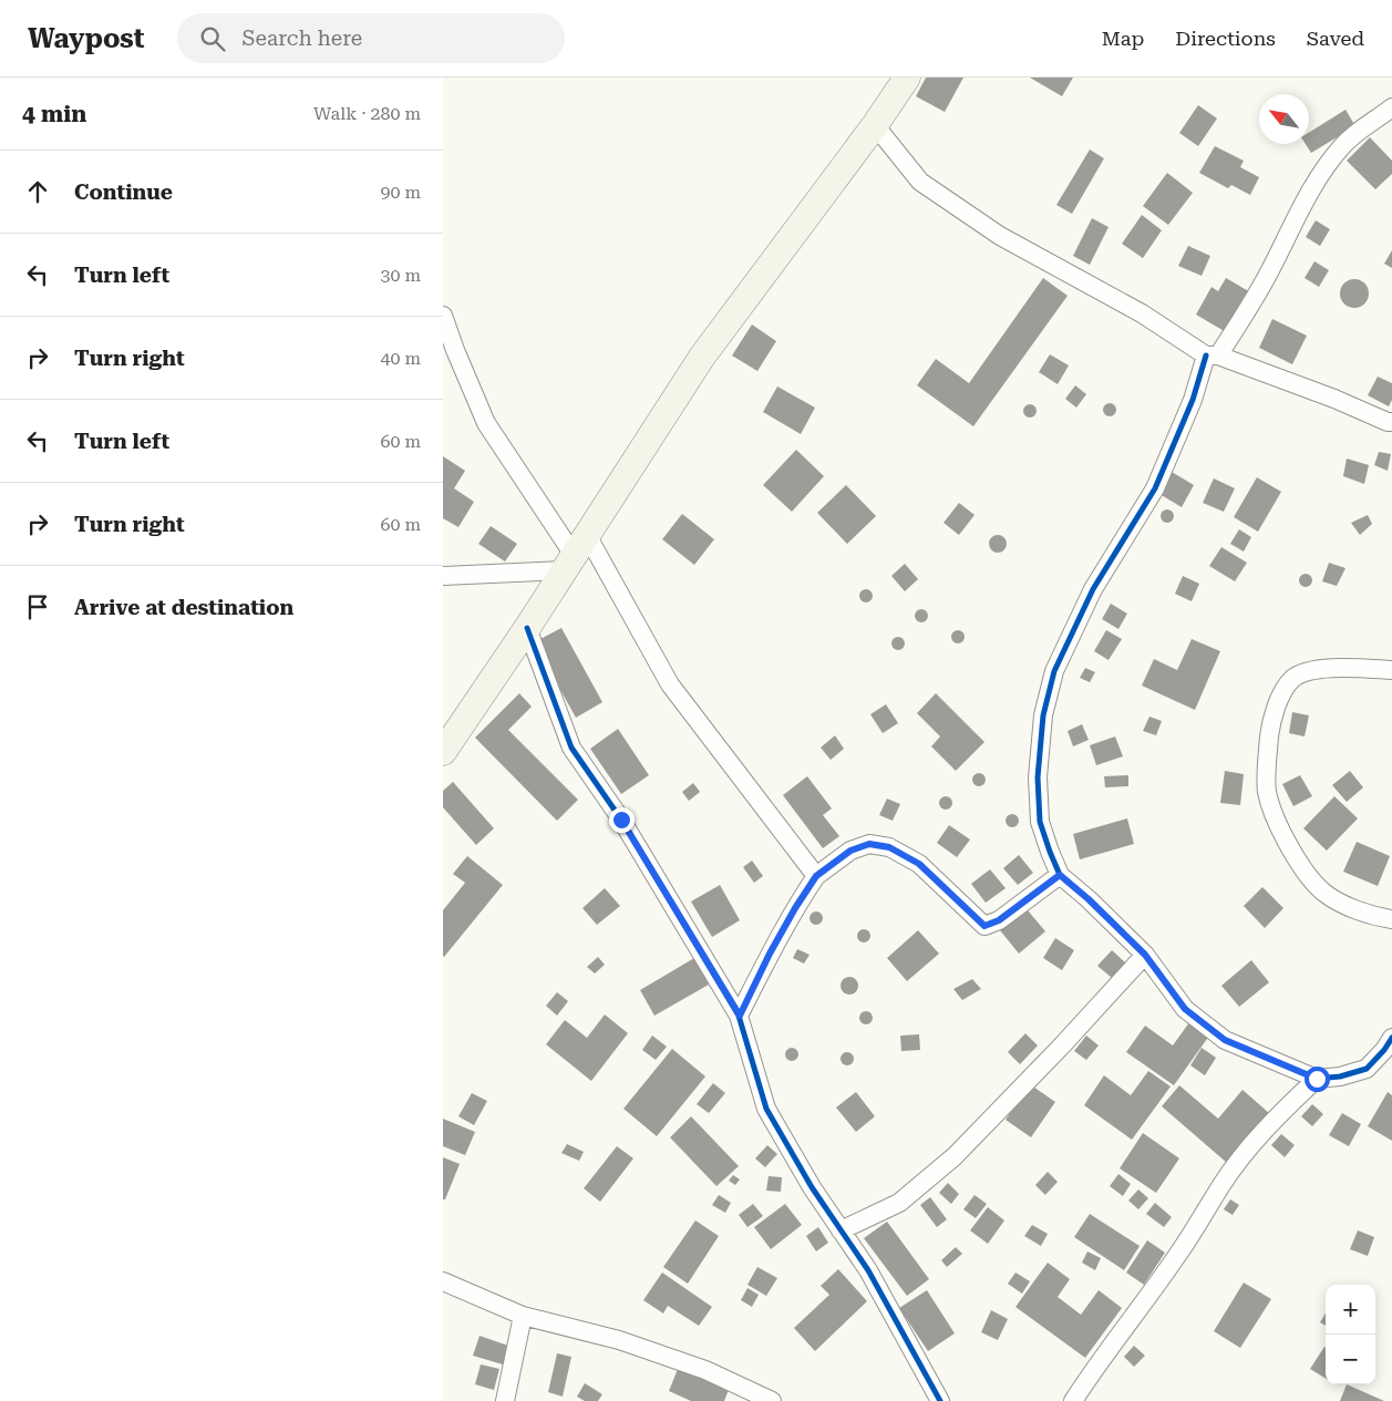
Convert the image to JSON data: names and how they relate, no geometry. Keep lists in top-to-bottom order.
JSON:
{
  "north": "top left",
  "page": {
    "header": "Waypost",
    "search": "Search here",
    "nav": ["Map", "Directions", "Saved"],
    "heading": ["4 min", "Walk · 280 m"],
    "list": [
      ["Continue", "90 m"],
      ["Turn left", "30 m"],
      ["Turn right", "40 m"],
      ["Turn left", "60 m"],
      ["Turn right", "60 m"],
      "Arrive at destination"
    ],
    "map_buttons": ["+", "−"]
  }
}
